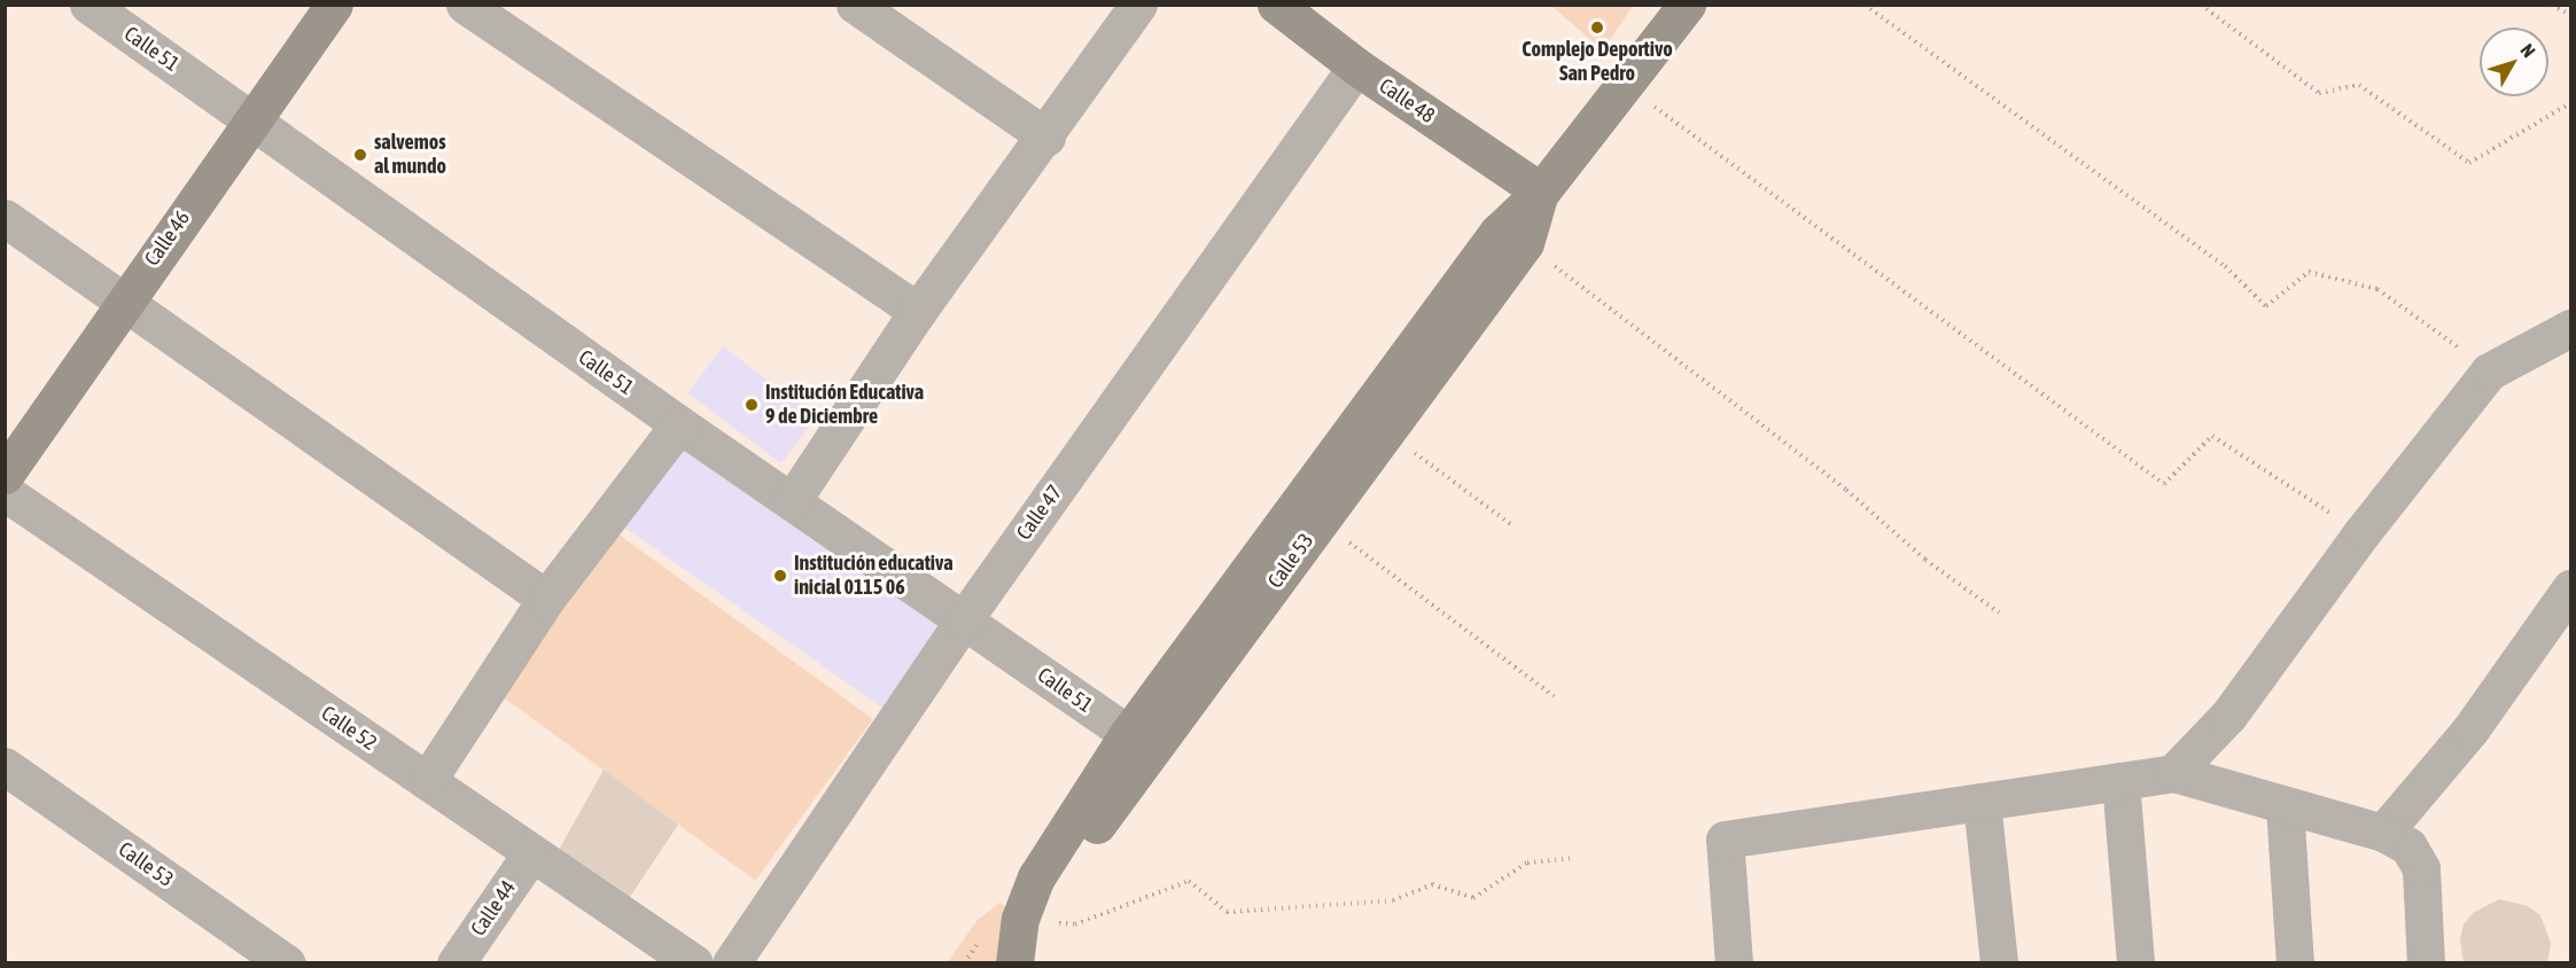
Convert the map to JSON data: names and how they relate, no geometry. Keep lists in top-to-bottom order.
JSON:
{
  "streets": {
    "street": [
      "Calle 51",
      "Calle 48",
      "Calle 46",
      "Calle 47",
      "Calle 53",
      "Calle 52",
      "Calle 44"
    ]
  },
  "crossings": [
    ["Calle 51", "Calle 46"],
    ["Calle 51", "Calle 47"],
    ["Calle 51", "Calle 53"],
    ["Calle 48", "Calle 47"],
    ["Calle 48", "Calle 53"],
    ["Calle 52", "Calle 44"]
  ],
  "places": [
    "Complejo Deportivo San Pedro",
    "salvemos al mundo",
    "Institución Educativa 9 de Diciembre",
    "Institución educativa inicial 0115 06"
  ],
  "north": "top right"
}
